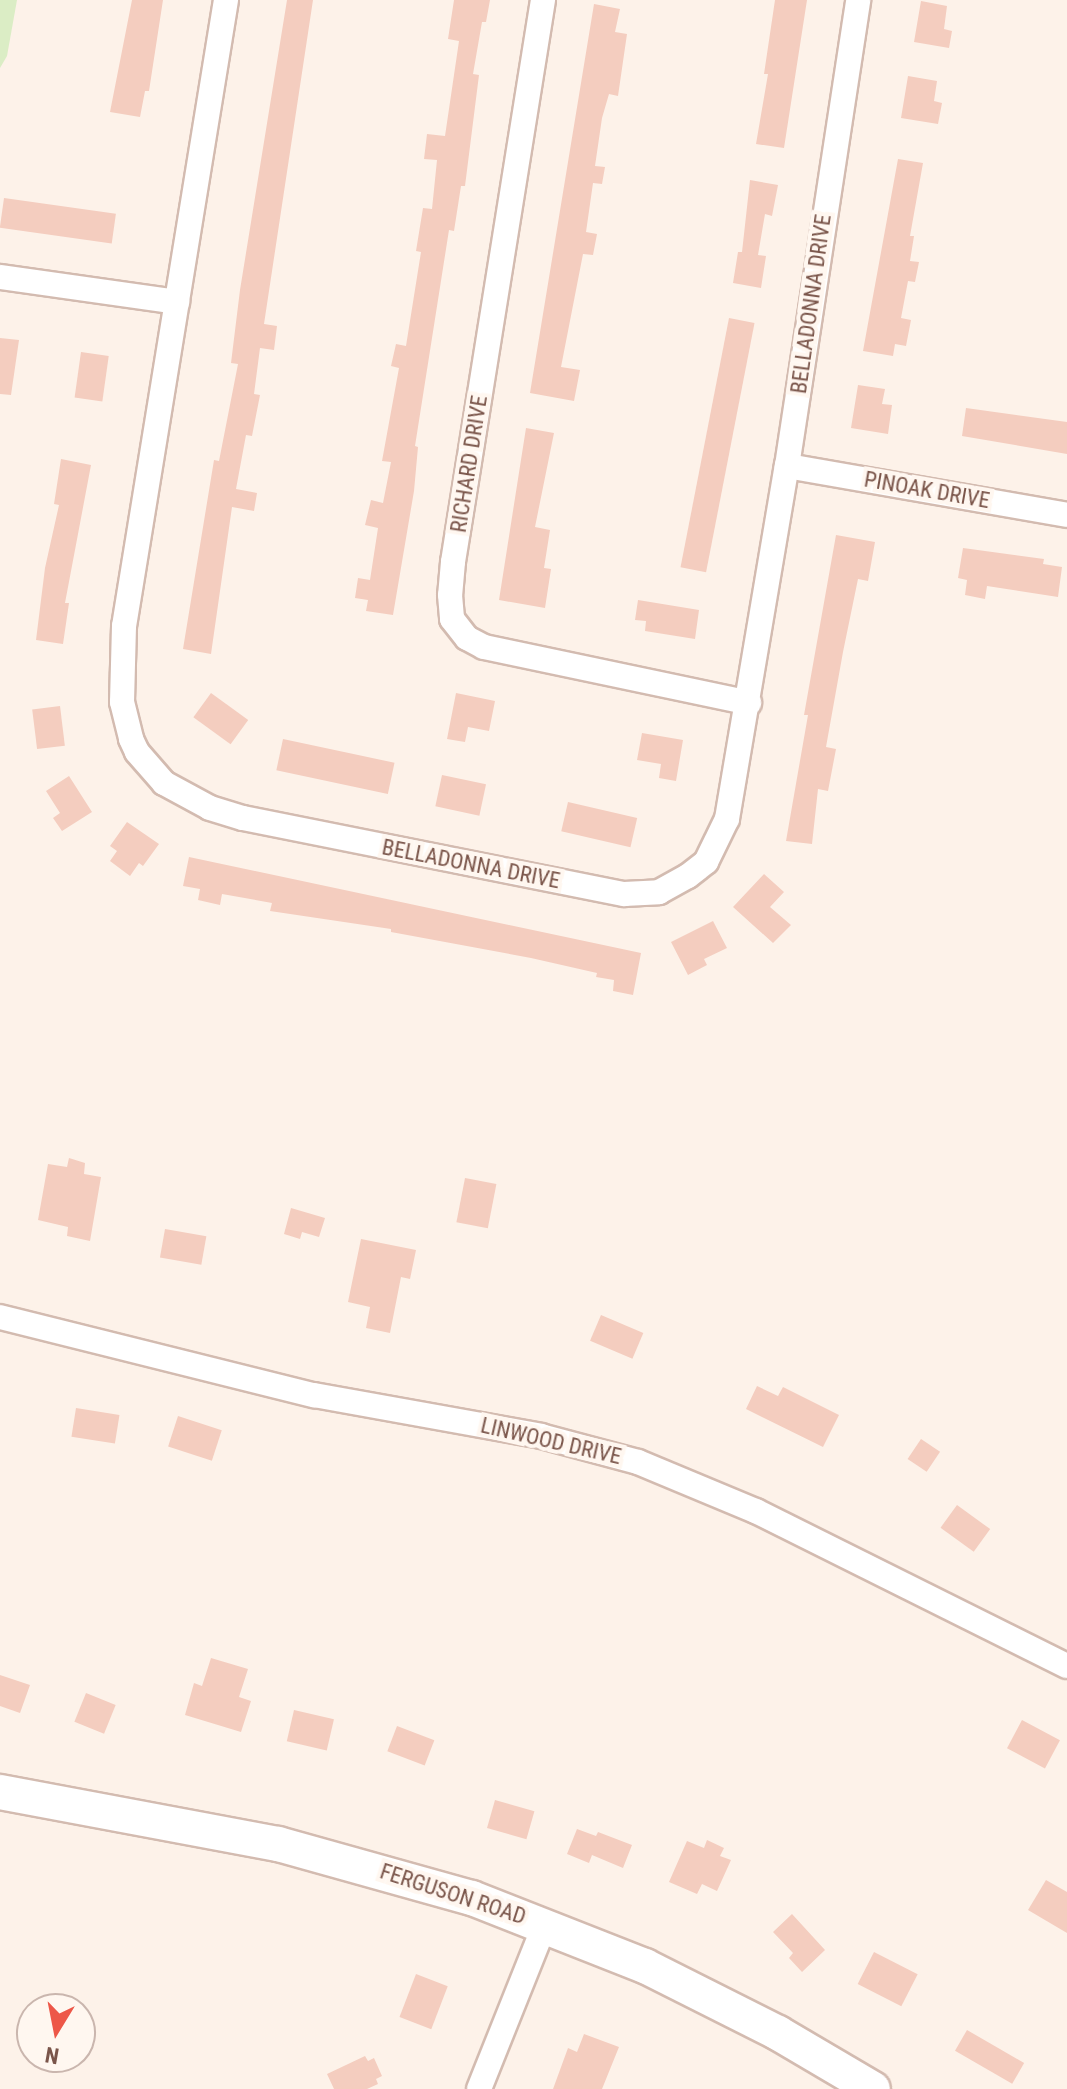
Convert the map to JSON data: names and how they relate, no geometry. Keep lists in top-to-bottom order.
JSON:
{
  "streets": {
    "street": [
      "BELLADONNA DRIVE",
      "RICHARD DRIVE",
      "PINOAK DRIVE",
      "LINWOOD DRIVE",
      "FERGUSON ROAD"
    ]
  },
  "crossings": [
    ["BELLADONNA DRIVE", "RICHARD DRIVE"],
    ["BELLADONNA DRIVE", "PINOAK DRIVE"]
  ],
  "north": "bottom"
}
